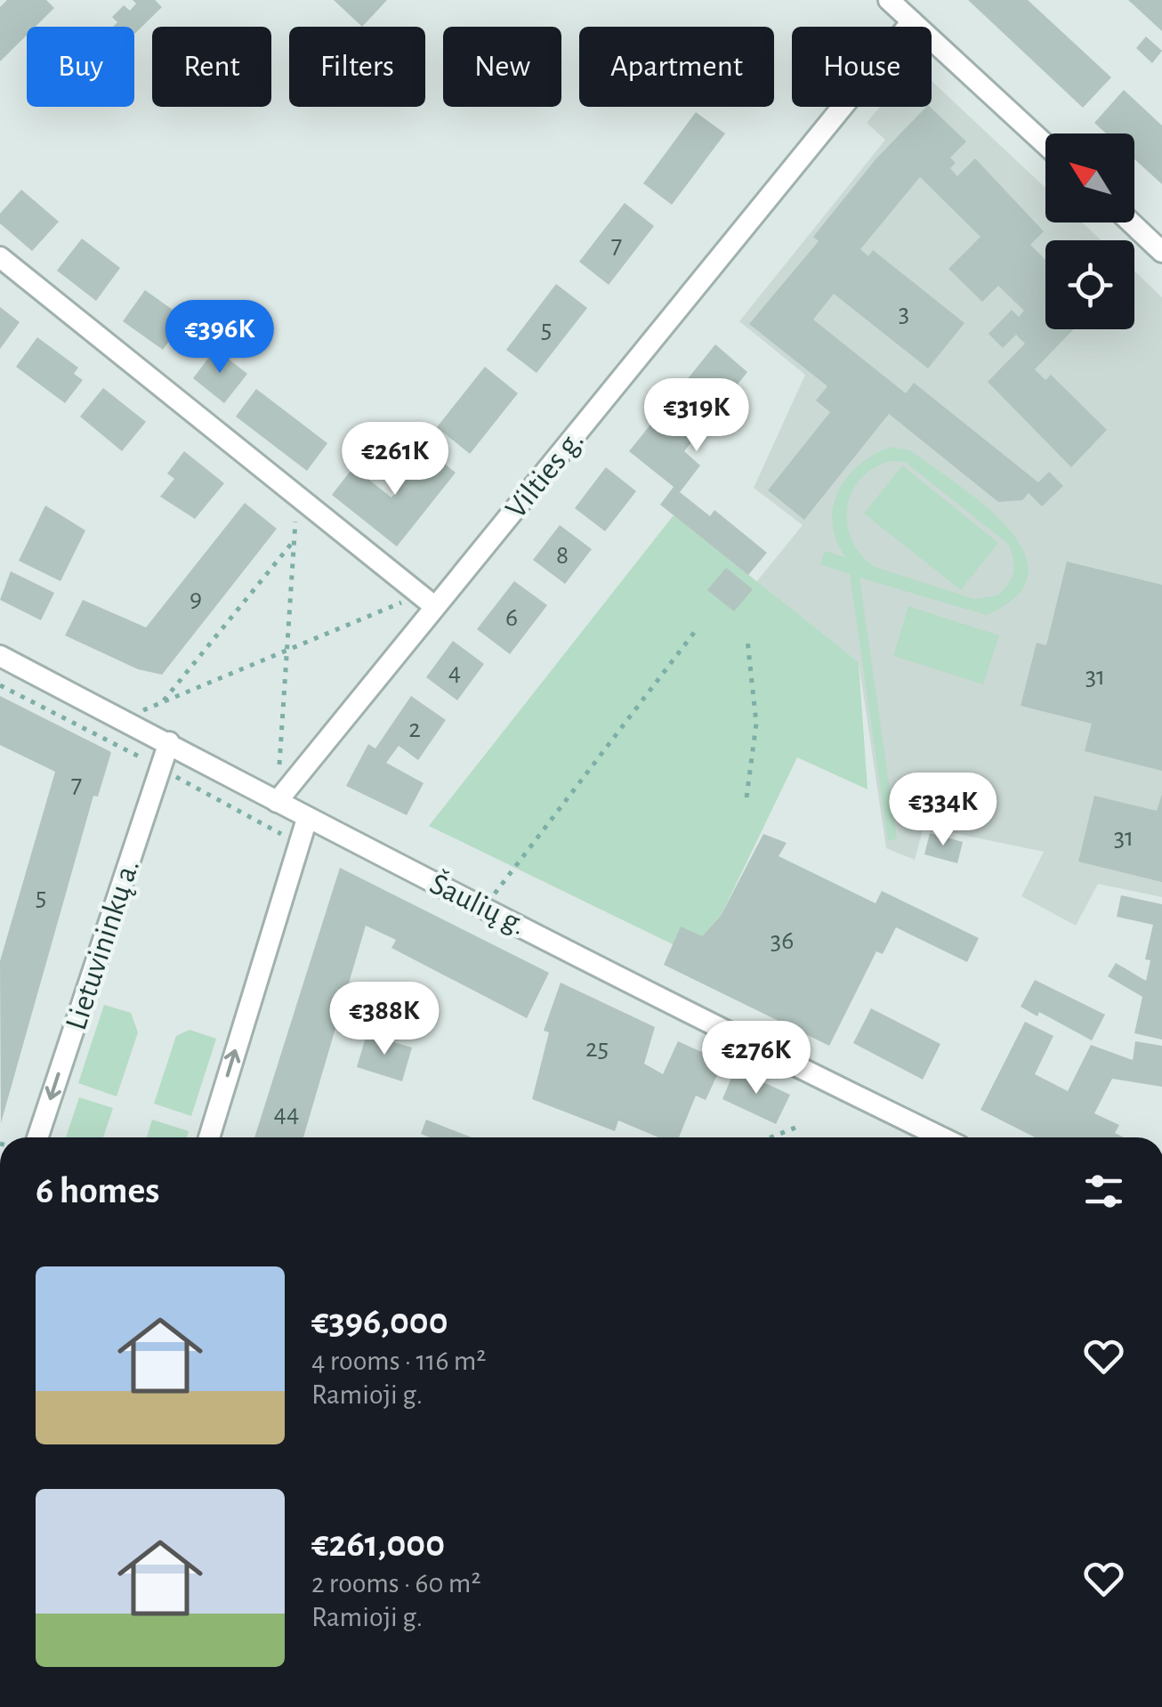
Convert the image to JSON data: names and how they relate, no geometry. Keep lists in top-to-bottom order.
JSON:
{
  "streets": {
    "street": ["Vilties g.", "Šaulių g.", "Lietuvininkų a."]
  },
  "crossings": [
    ["Vilties g.", "Šaulių g."],
    ["Šaulių g.", "Lietuvininkų a."]
  ],
  "house_numbers": [
    "7",
    "3",
    "5",
    "8",
    "9",
    "6",
    "4",
    "31",
    "2",
    "7",
    "31",
    "5",
    "36",
    "25",
    "44"
  ],
  "north": "top left",
  "page": {
    "chip": [
      "Buy",
      "Rent",
      "Filters",
      "New",
      "Apartment",
      "House"
    ],
    "price": [
      "€396K",
      "€319K",
      "€261K",
      "€334K",
      "€388K",
      "€276K"
    ],
    "heading": "6 homes",
    "list": [
      {
        "name": "€396,000",
        "note": "4 rooms · 116 m² · Ramioji g."
      },
      {
        "name": "€261,000",
        "note": "2 rooms · 60 m² · Ramioji g."
      }
    ]
  }
}
